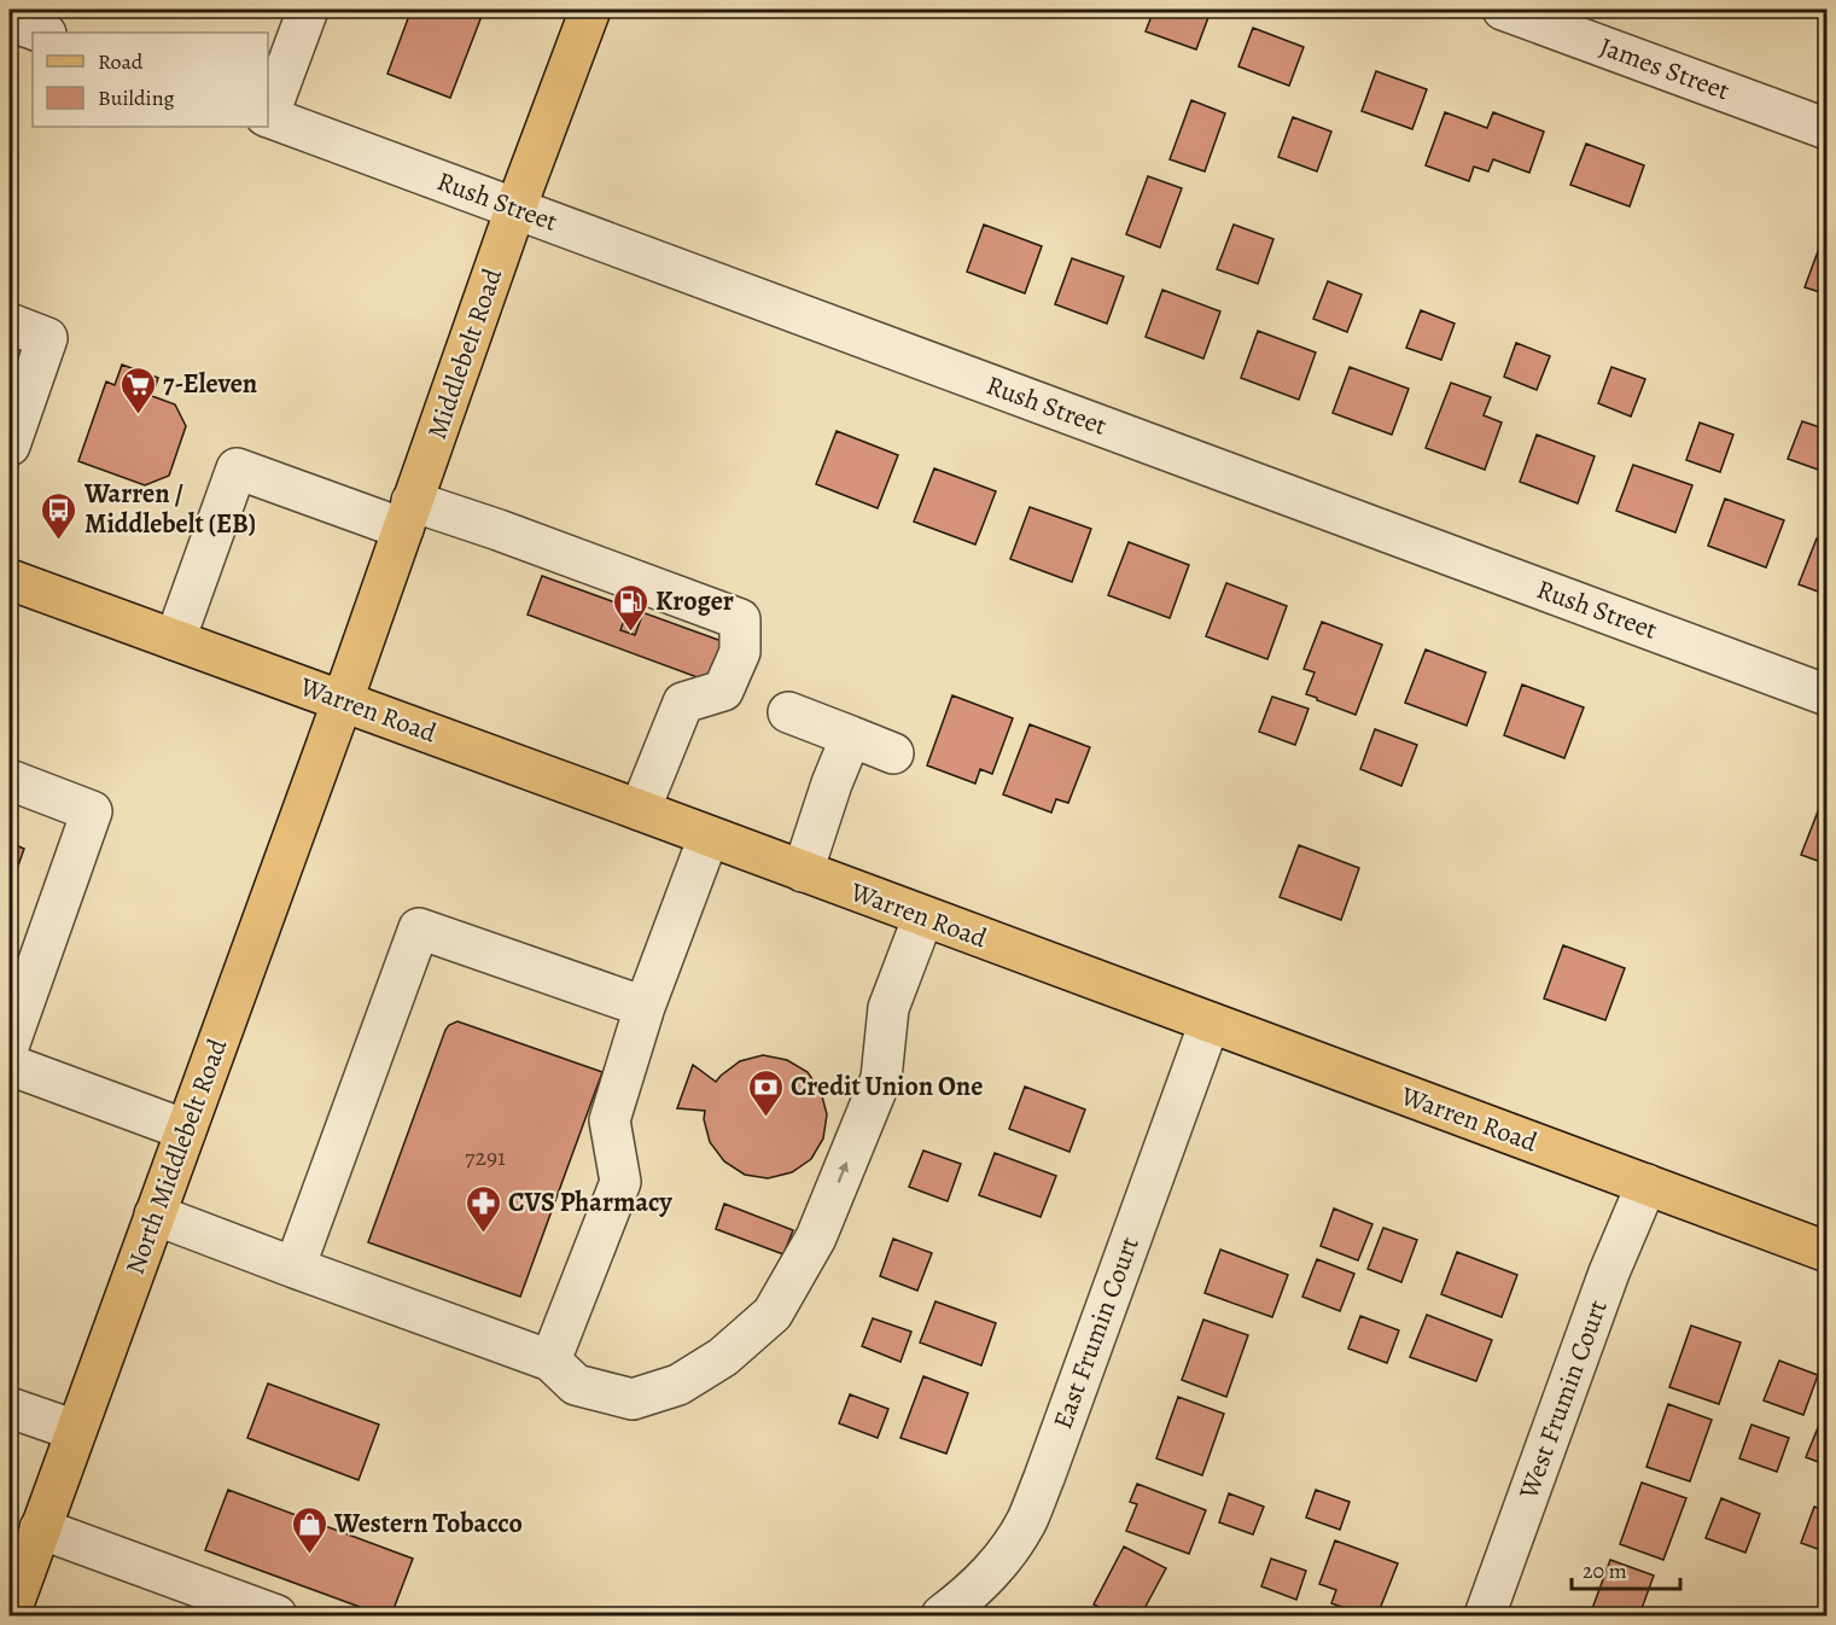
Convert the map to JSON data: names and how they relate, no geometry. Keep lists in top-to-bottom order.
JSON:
{
  "streets": {
    "main road": ["Middlebelt Road", "Warren Road", "North Middlebelt Road"],
    "street": [
      "James Street",
      "Rush Street",
      "East Frumin Court",
      "West Frumin Court"
    ]
  },
  "crossings": [
    ["Rush Street", "Middlebelt Road"],
    ["Middlebelt Road", "Warren Road"],
    ["Middlebelt Road", "North Middlebelt Road"],
    ["Warren Road", "North Middlebelt Road"],
    ["Warren Road", "East Frumin Court"],
    ["Warren Road", "West Frumin Court"]
  ],
  "places": {
    "supermarket": ["7-Eleven"],
    "bus stop": ["Warren / Middlebelt (EB)"],
    "fuel station": ["Kroger"],
    "bank": ["Credit Union One"],
    "pharmacy": ["CVS Pharmacy"],
    "shop": ["Western Tobacco"]
  },
  "house_numbers": ["7291"],
  "legend": ["Road", "Building"],
  "scale_bar": "20 m"
}
